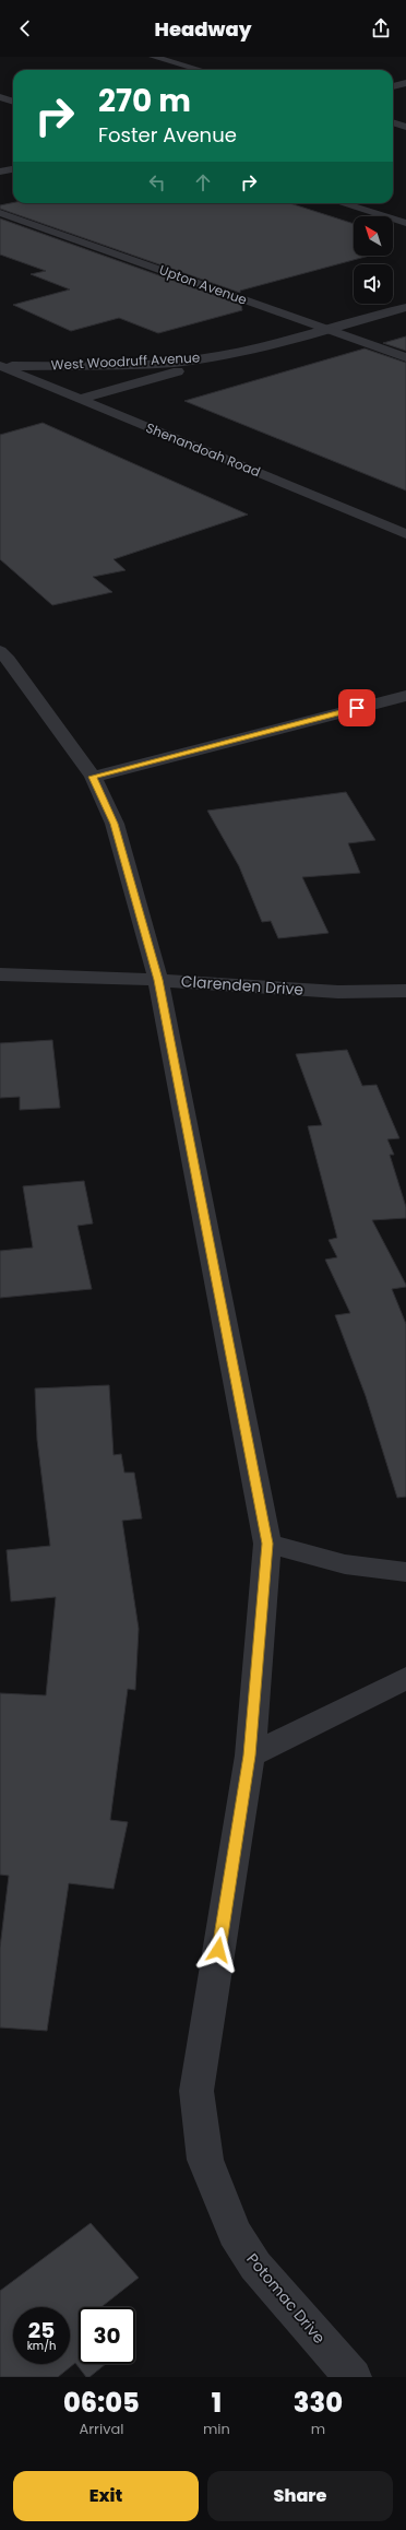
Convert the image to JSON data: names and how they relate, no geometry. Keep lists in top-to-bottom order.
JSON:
{
  "streets": {
    "street": [
      "Upton Avenue",
      "West Woodruff Avenue",
      "Shenandoah Road",
      "Clarenden Drive",
      "Potomac Drive"
    ]
  },
  "crossings": [
    ["Upton Avenue", "West Woodruff Avenue"],
    ["West Woodruff Avenue", "Shenandoah Road"],
    ["Clarenden Drive", "Potomac Drive"]
  ],
  "north": "top left",
  "page": {
    "header": "Headway",
    "turn": ["270 m", "Foster Avenue"],
    "speed": "25 km/h",
    "limit": "30",
    "eta": [
      "06:05",
      "Arrival",
      "1",
      "min",
      "330",
      "m"
    ],
    "buttons": ["Exit", "Share"]
  }
}
